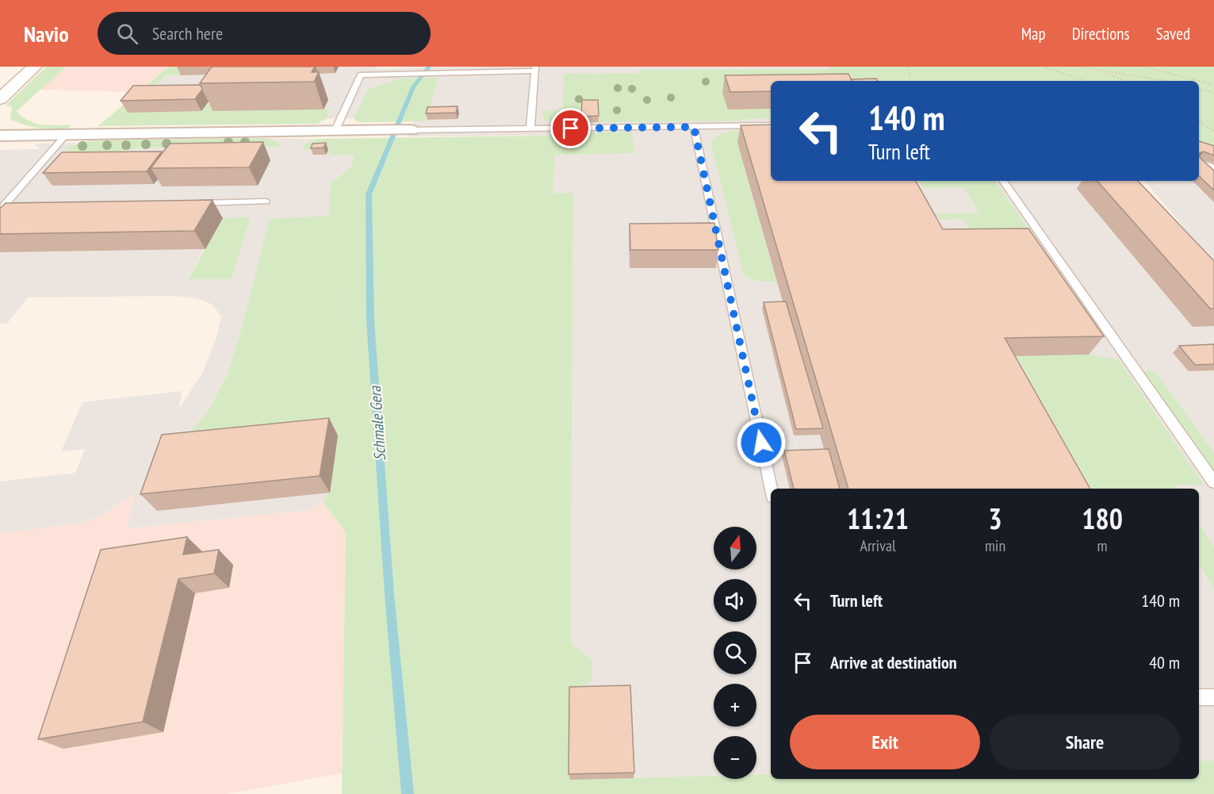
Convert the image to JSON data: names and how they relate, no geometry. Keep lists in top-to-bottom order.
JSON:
{
  "water": ["Schmale Gera"],
  "north": "top",
  "page": {
    "header": "Navio",
    "search": "Search here",
    "nav": ["Map", "Directions", "Saved"],
    "turn": ["140 m", "Turn left"],
    "eta": [
      "11:21",
      "Arrival",
      "3",
      "min",
      "180",
      "m"
    ],
    "map_buttons": ["+", "−"],
    "list": [
      {
        "name": "Turn left",
        "value": "140 m"
      },
      {
        "name": "Arrive at destination",
        "value": "40 m"
      }
    ],
    "buttons": ["Exit", "Share"]
  }
}
